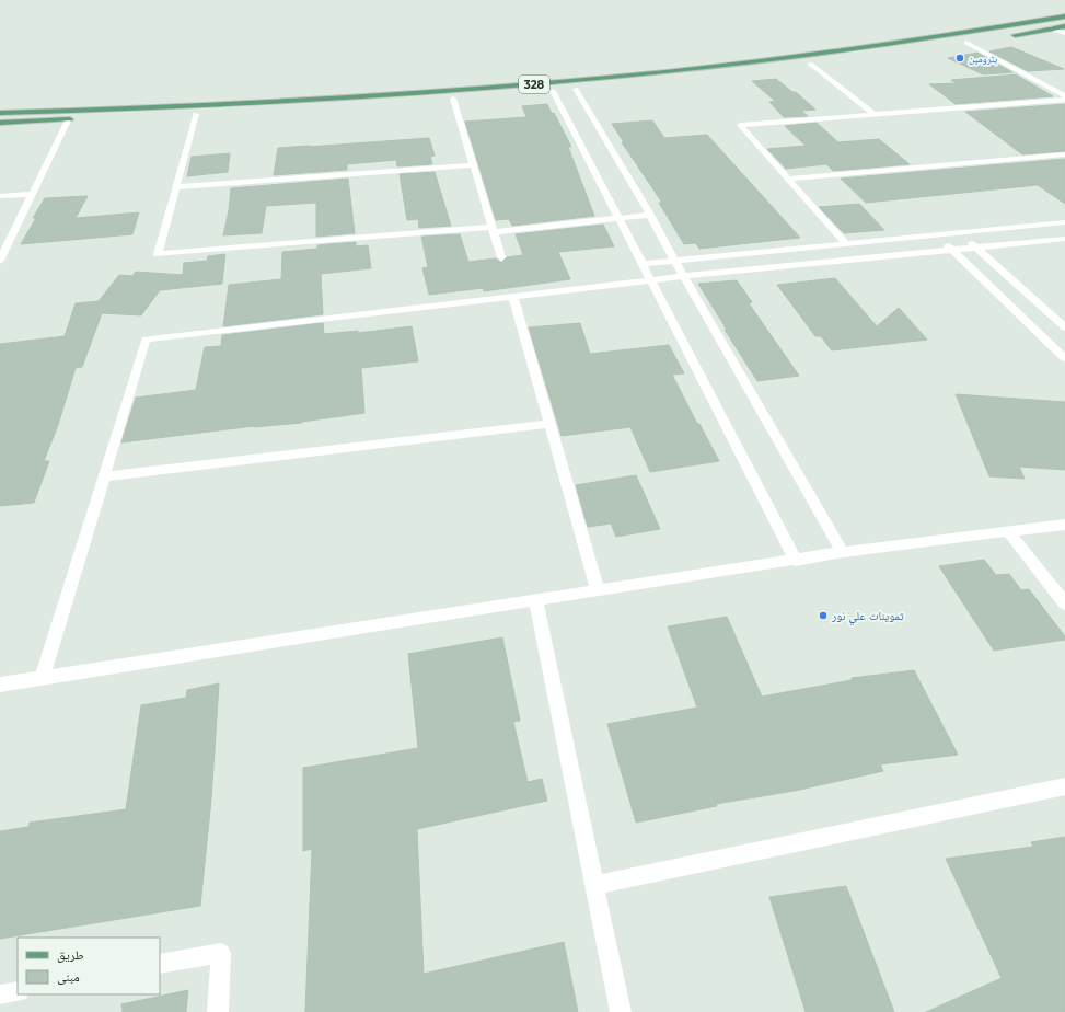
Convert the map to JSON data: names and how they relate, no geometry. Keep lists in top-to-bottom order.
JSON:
{
  "streets": {
    "main road": ["328"]
  },
  "places": ["بترومين", "تموينات علي نور"],
  "legend": ["طريق", "مبنى"]
}
